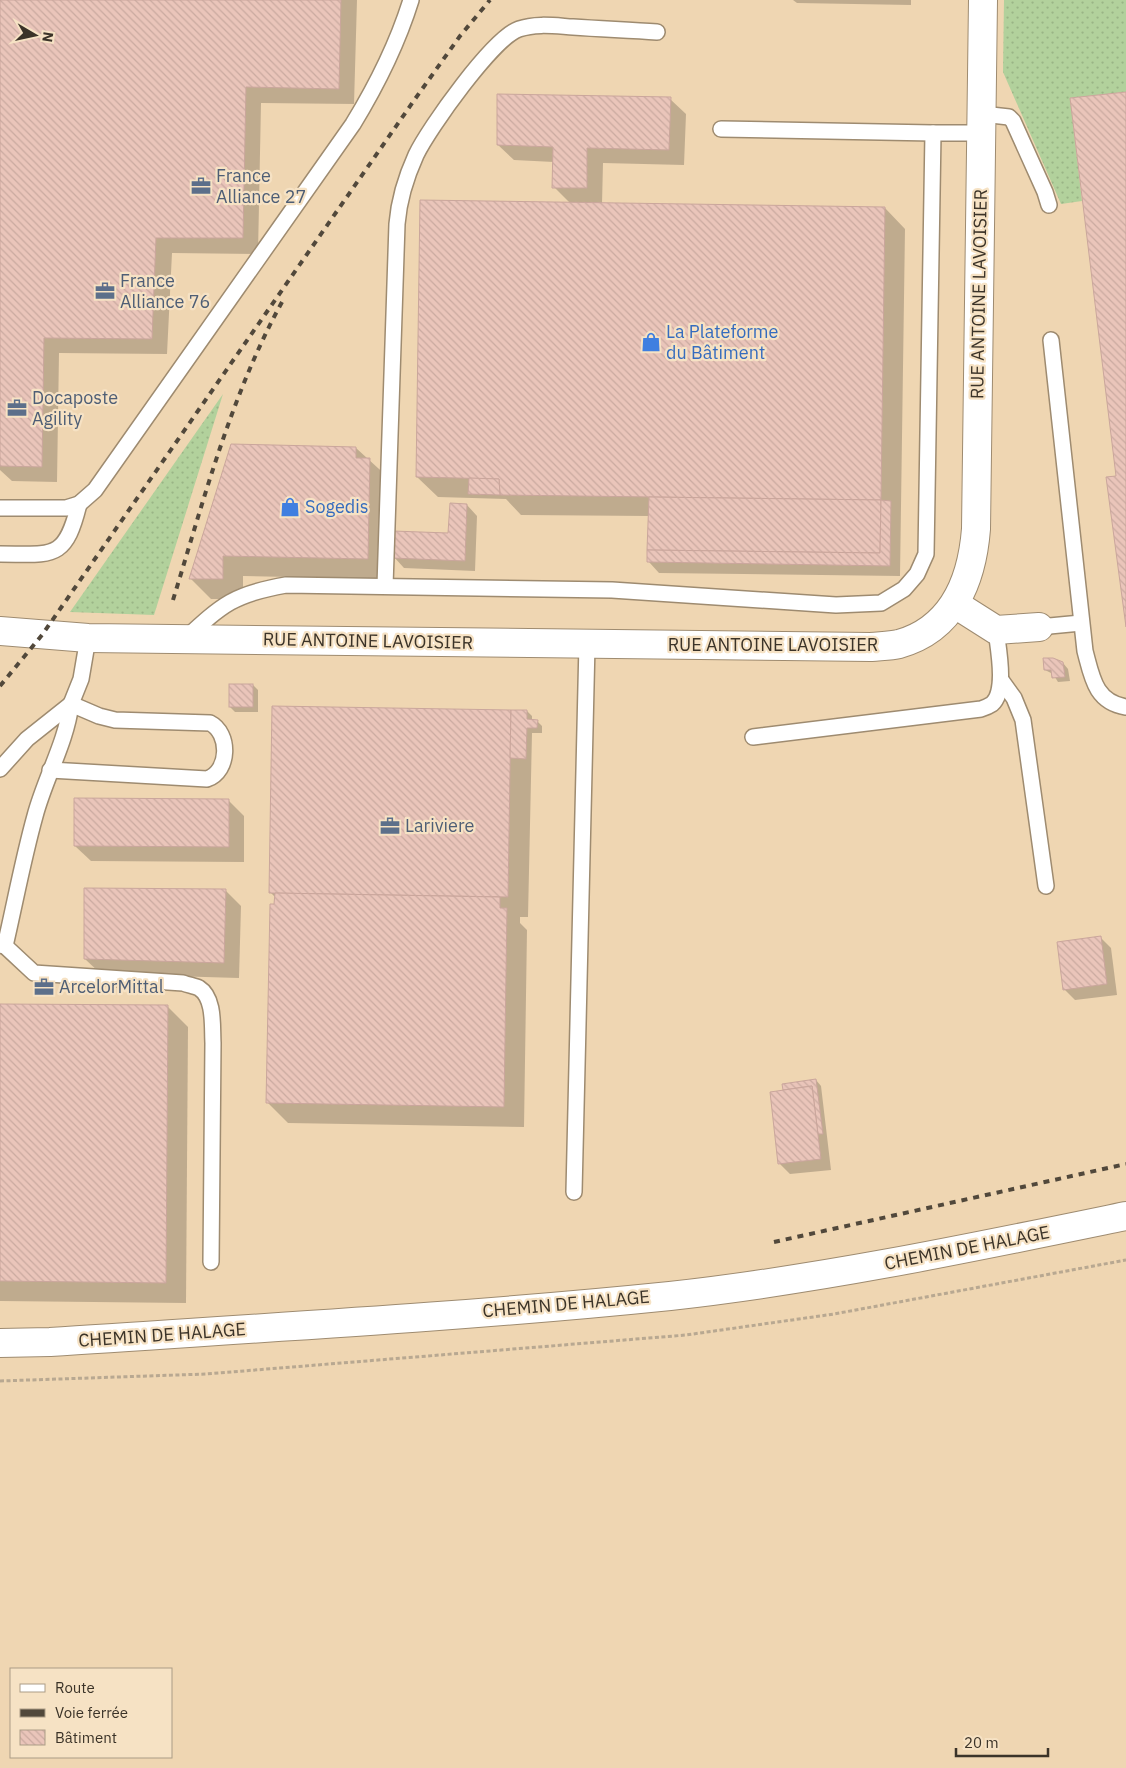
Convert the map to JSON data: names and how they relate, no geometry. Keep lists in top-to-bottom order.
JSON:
{
  "streets": {
    "street": ["RUE ANTOINE LAVOISIER", "CHEMIN DE HALAGE"]
  },
  "places": {
    "office": [
      "France Alliance 27",
      "France Alliance 76",
      "Docaposte Agility",
      "Lariviere",
      "ArcelorMittal"
    ],
    "shop": ["La Plateforme du Bâtiment", "Sogedis"]
  },
  "legend": ["Route", "Voie ferrée", "Bâtiment"],
  "scale_bar": "20 m",
  "north": "right"
}
